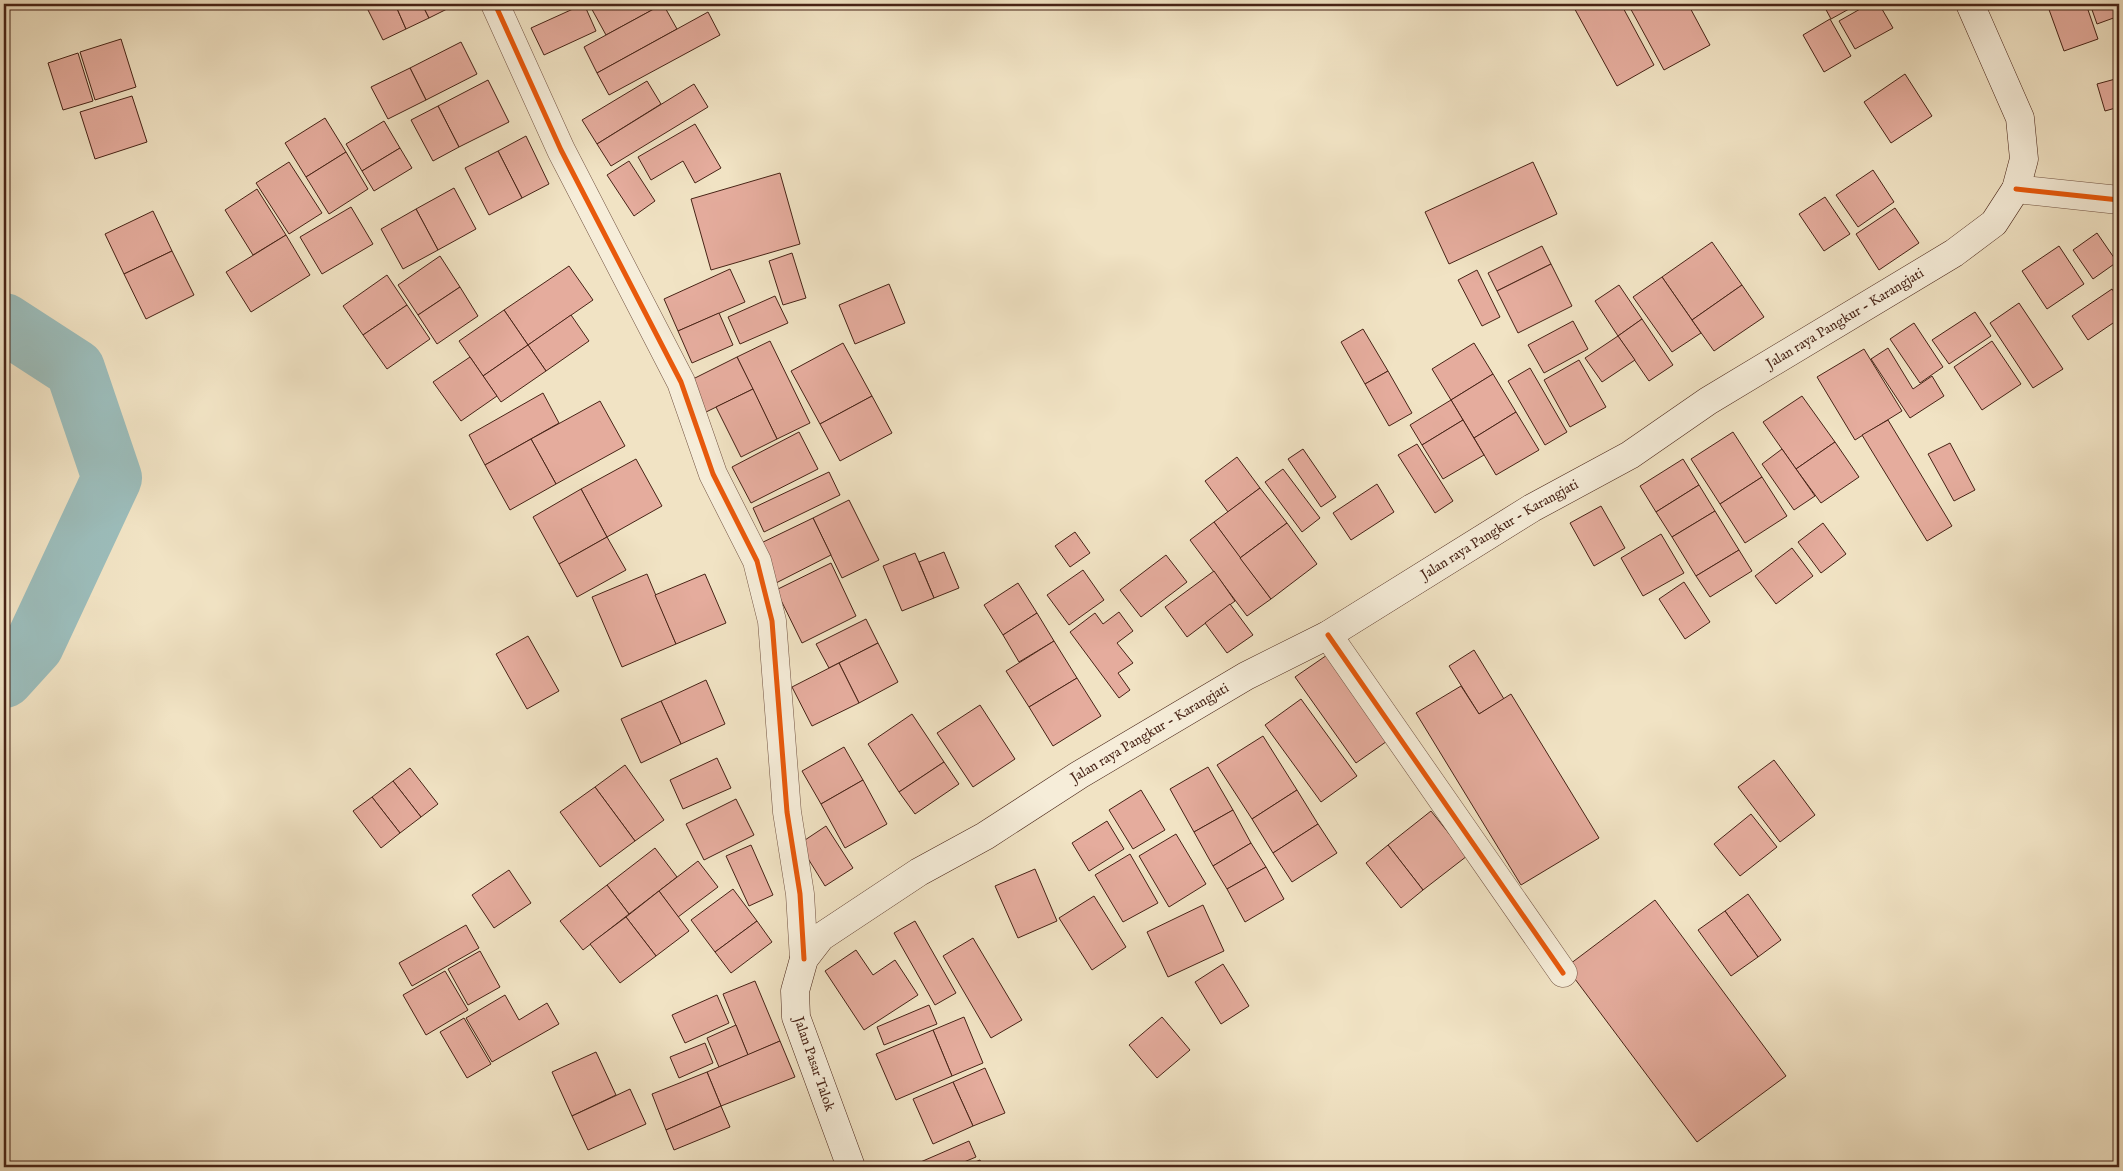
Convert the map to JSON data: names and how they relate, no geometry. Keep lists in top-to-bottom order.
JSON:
{
  "streets": {
    "main road": ["Jalan raya Pangkur - Karangjati", "Jalan Pasar Talok"]
  },
  "crossings": [
    ["Jalan raya Pangkur - Karangjati", "Jalan Pasar Talok"]
  ]
}
